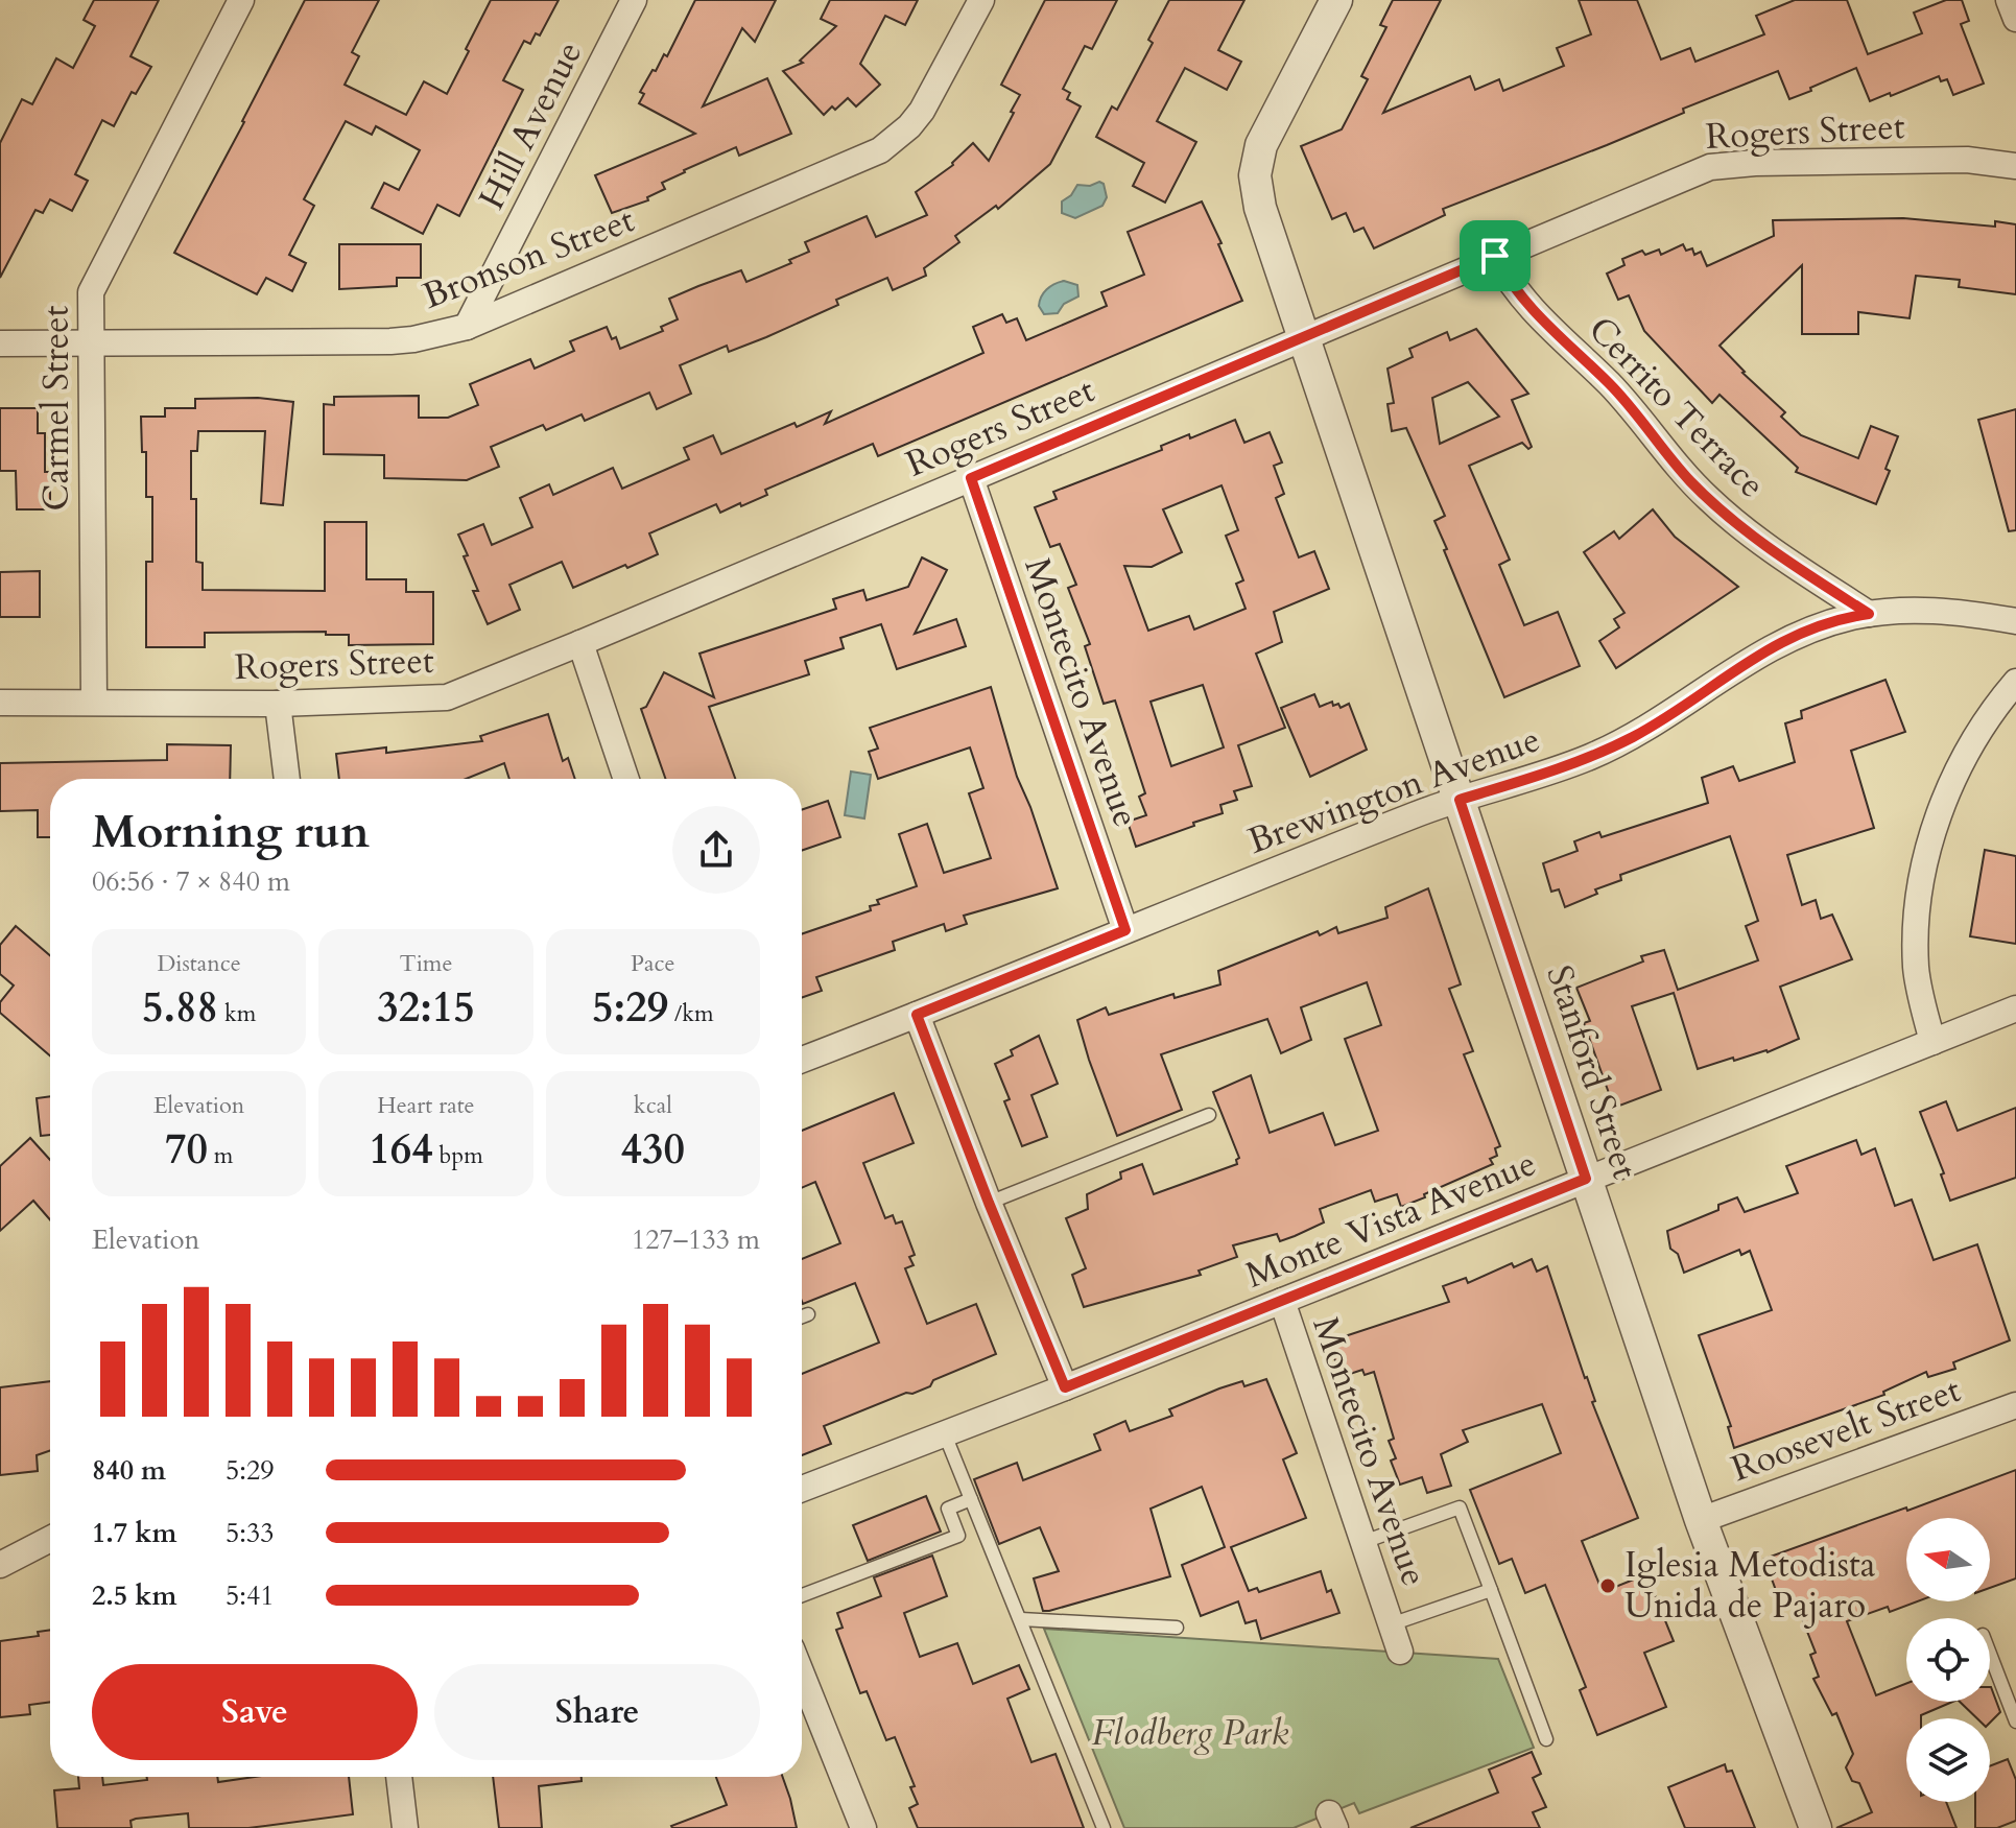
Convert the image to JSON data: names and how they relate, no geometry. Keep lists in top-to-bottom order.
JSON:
{
  "streets": {
    "street": [
      "Hill Avenue",
      "Rogers Street",
      "Bronson Street",
      "Cerrito Terrace",
      "Carmel Street",
      "Montecito Avenue",
      "Brewington Avenue",
      "Stanford Street",
      "Monte Vista Avenue",
      "Roosevelt Street"
    ]
  },
  "crossings": [
    ["Hill Avenue", "Bronson Street"],
    ["Rogers Street", "Cerrito Terrace"],
    ["Rogers Street", "Carmel Street"],
    ["Rogers Street", "Montecito Avenue"],
    ["Rogers Street", "Stanford Street"],
    ["Bronson Street", "Carmel Street"],
    ["Cerrito Terrace", "Brewington Avenue"],
    ["Montecito Avenue", "Brewington Avenue"],
    ["Montecito Avenue", "Monte Vista Avenue"],
    ["Brewington Avenue", "Stanford Street"],
    ["Stanford Street", "Monte Vista Avenue"],
    ["Stanford Street", "Roosevelt Street"]
  ],
  "parks": ["Flodberg Park"],
  "places": ["Iglesia Metodista Unida de Pajaro"],
  "north": "left",
  "page": {
    "heading": ["Morning run", "06:56 · 7 × 840 m"],
    "stats": [
      ["Distance", "5.88 km"],
      ["Time", "32:15"],
      ["Pace", "5:29 /km"],
      ["Elevation", "70 m"],
      ["Heart rate", "164 bpm"],
      ["kcal", "430"]
    ],
    "chart": ["Elevation", "127–133 m"],
    "list": [
      {
        "name": "840 m",
        "note": "5:29"
      },
      {
        "name": "1.7 km",
        "note": "5:33"
      },
      {
        "name": "2.5 km",
        "note": "5:41"
      }
    ],
    "buttons": ["Save", "Share"]
  }
}
